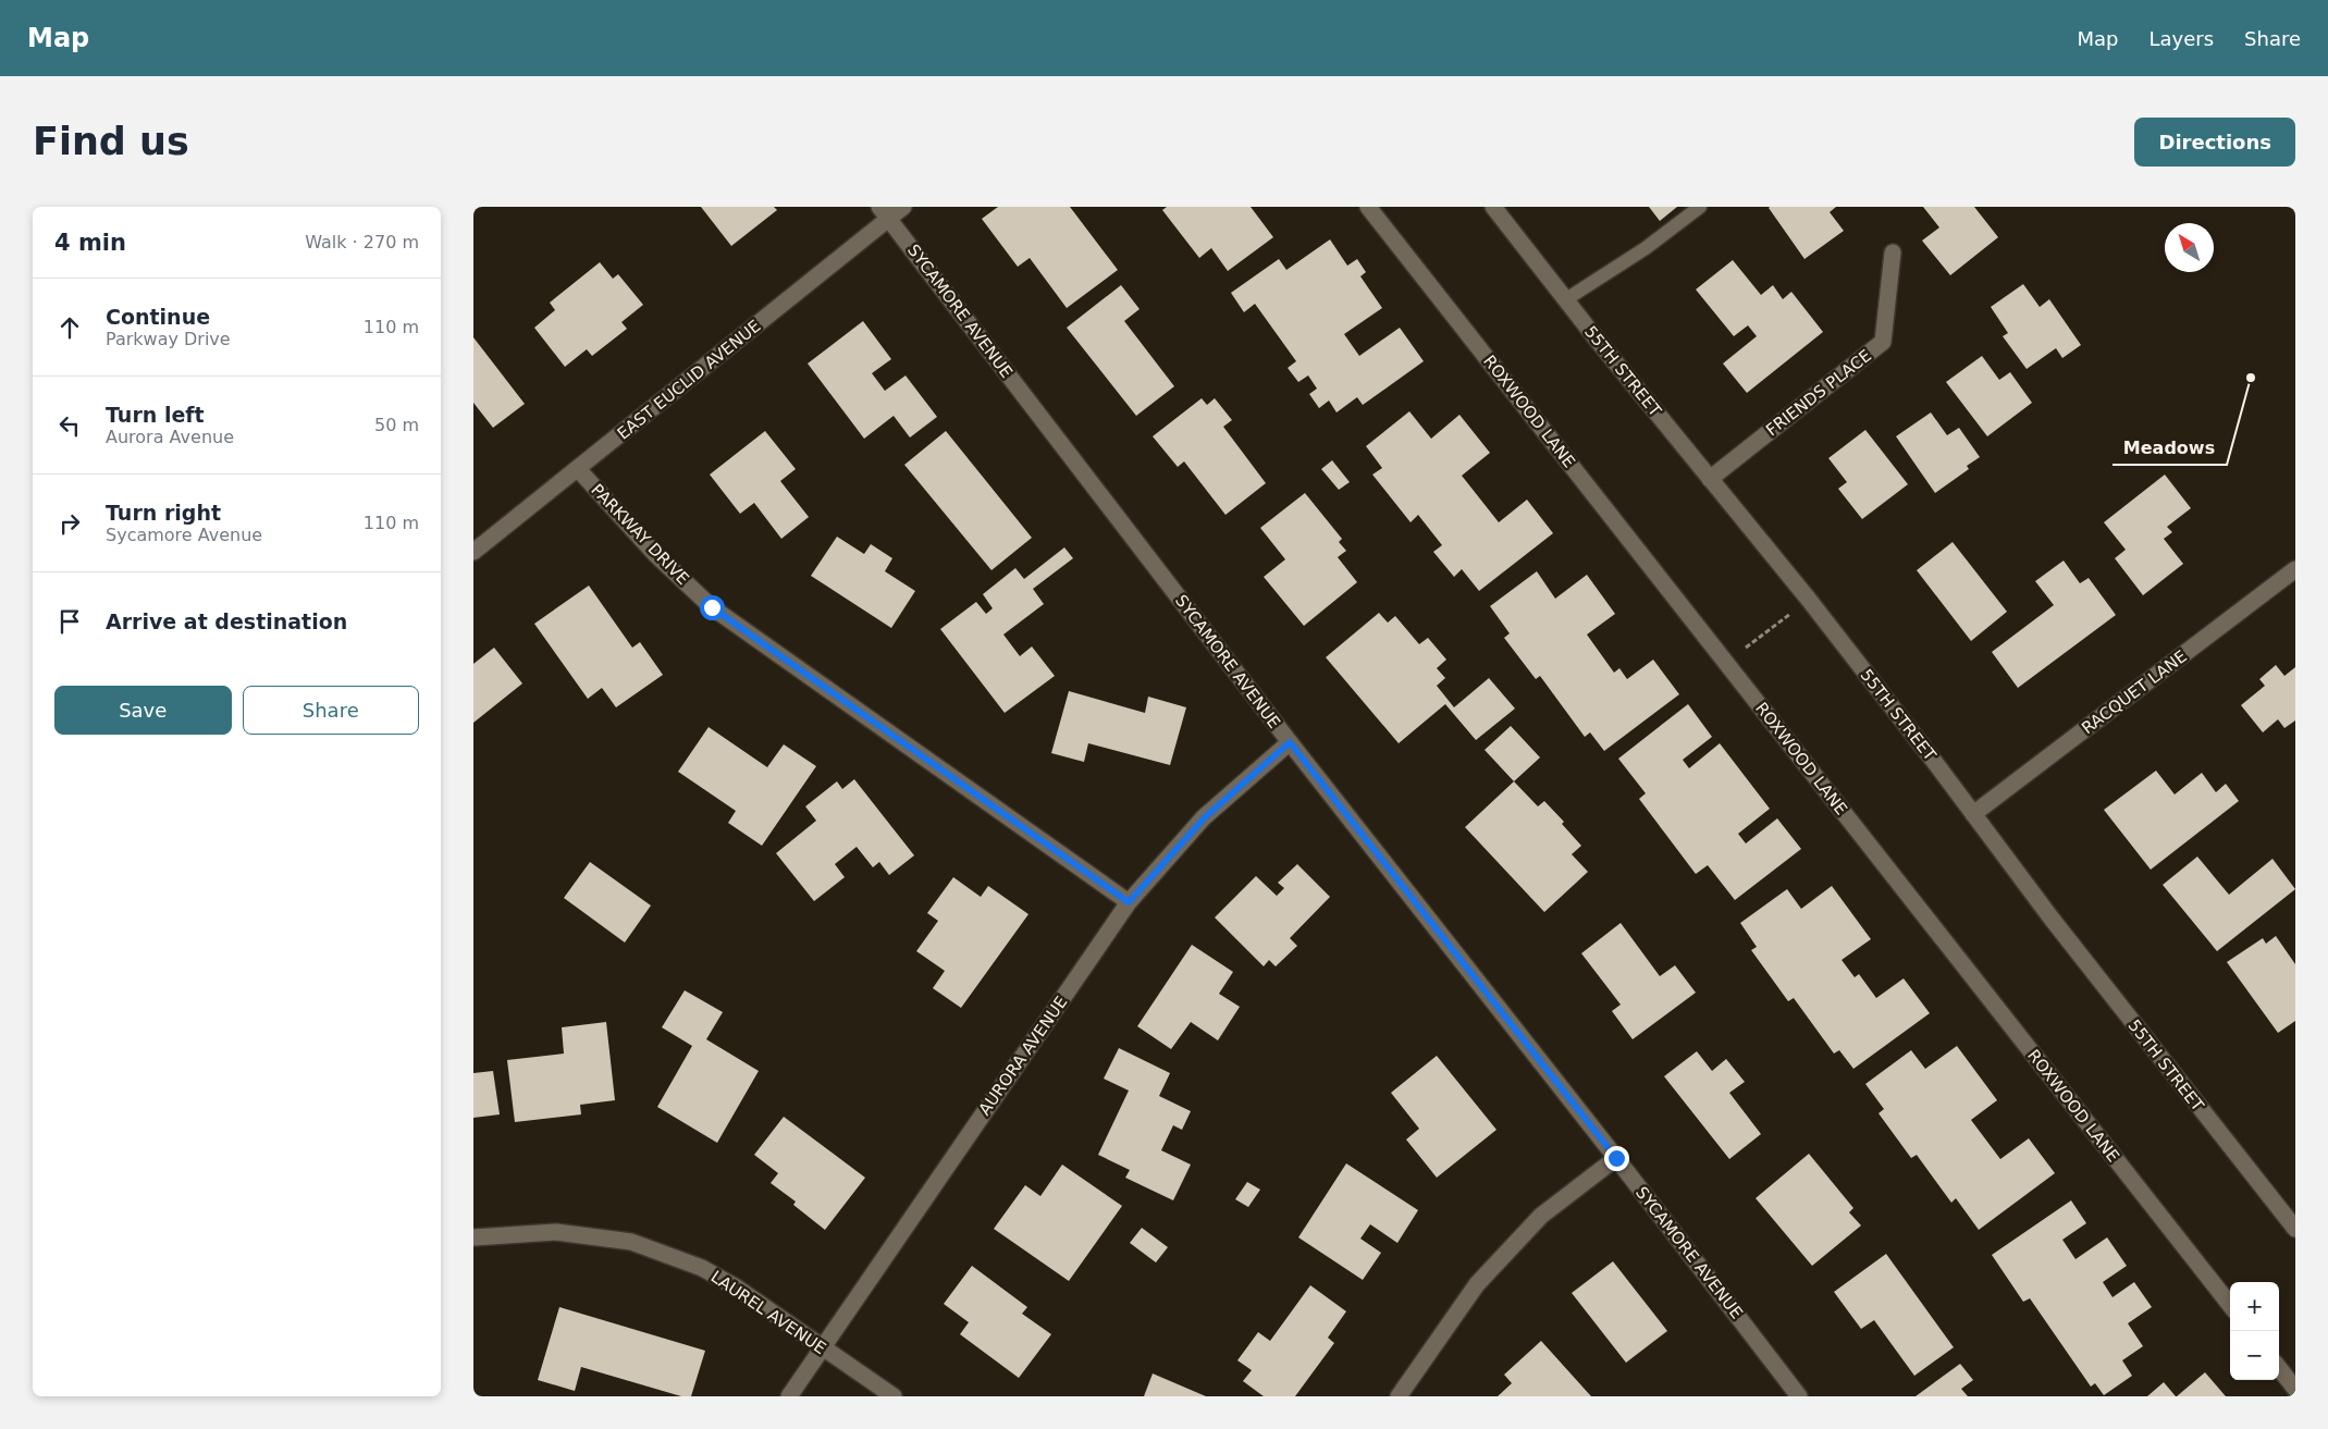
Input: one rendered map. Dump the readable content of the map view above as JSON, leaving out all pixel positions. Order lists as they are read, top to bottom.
{
  "streets": {
    "street": [
      "SYCAMORE AVENUE",
      "55TH STREET",
      "EAST EUCLID AVENUE",
      "FRIENDS PLACE",
      "ROXWOOD LANE",
      "PARKWAY DRIVE",
      "RACQUET LANE",
      "AURORA AVENUE",
      "LAUREL AVENUE"
    ]
  },
  "crossings": [
    ["SYCAMORE AVENUE", "EAST EUCLID AVENUE"],
    ["SYCAMORE AVENUE", "AURORA AVENUE"],
    ["55TH STREET", "FRIENDS PLACE"],
    ["55TH STREET", "RACQUET LANE"],
    ["EAST EUCLID AVENUE", "PARKWAY DRIVE"],
    ["PARKWAY DRIVE", "AURORA AVENUE"],
    ["AURORA AVENUE", "LAUREL AVENUE"]
  ],
  "places": ["Meadows"],
  "north": "top left",
  "page": {
    "header": "Map",
    "nav": ["Map", "Layers", "Share"],
    "buttons": [
      "Directions",
      ["Save", "Share"]
    ],
    "title": "Find us",
    "heading": ["4 min", "Walk · 270 m"],
    "list": [
      ["Continue", "Parkway Drive", "110 m"],
      ["Turn left", "Aurora Avenue", "50 m"],
      ["Turn right", "Sycamore Avenue", "110 m"],
      "Arrive at destination"
    ],
    "map_buttons": ["+", "−"]
  }
}
